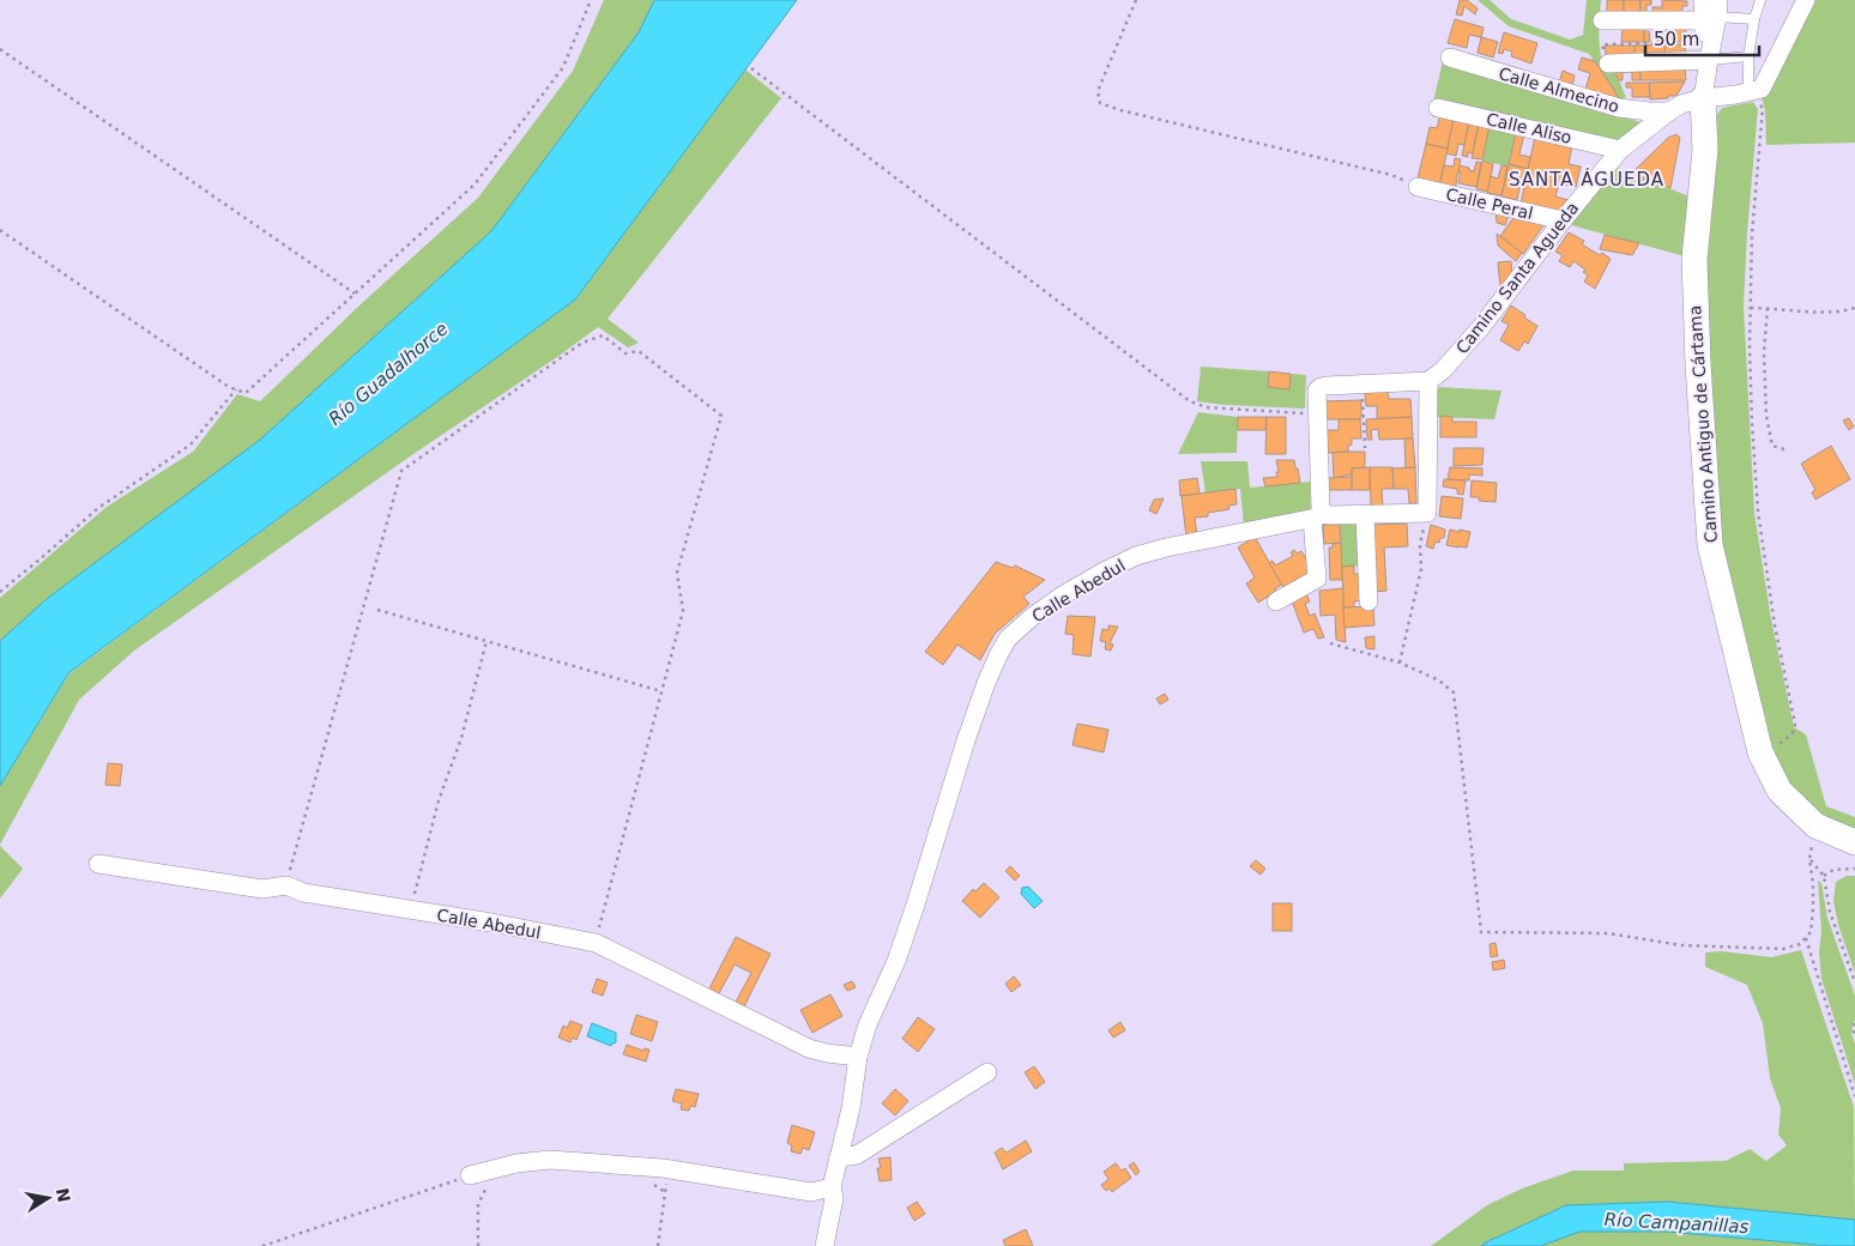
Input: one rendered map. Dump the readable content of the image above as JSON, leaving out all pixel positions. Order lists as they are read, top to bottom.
{
  "streets": {
    "street": [
      "Calle Almecino",
      "Calle Aliso",
      "Calle Peral",
      "Camino Santa Agueda",
      "Camino Antiguo de Cártama",
      "Calle Abedul"
    ]
  },
  "crossings": [
    ["Calle Almecino", "Camino Santa Agueda"],
    ["Calle Aliso", "Camino Santa Agueda"],
    ["Calle Peral", "Camino Santa Agueda"],
    ["Camino Santa Agueda", "Camino Antiguo de Cártama"]
  ],
  "districts": ["SANTA ÁGUEDA"],
  "water": ["Río Guadalhorce", "Río Campanillas"],
  "scale_bar": "50 m",
  "north": "right"
}
